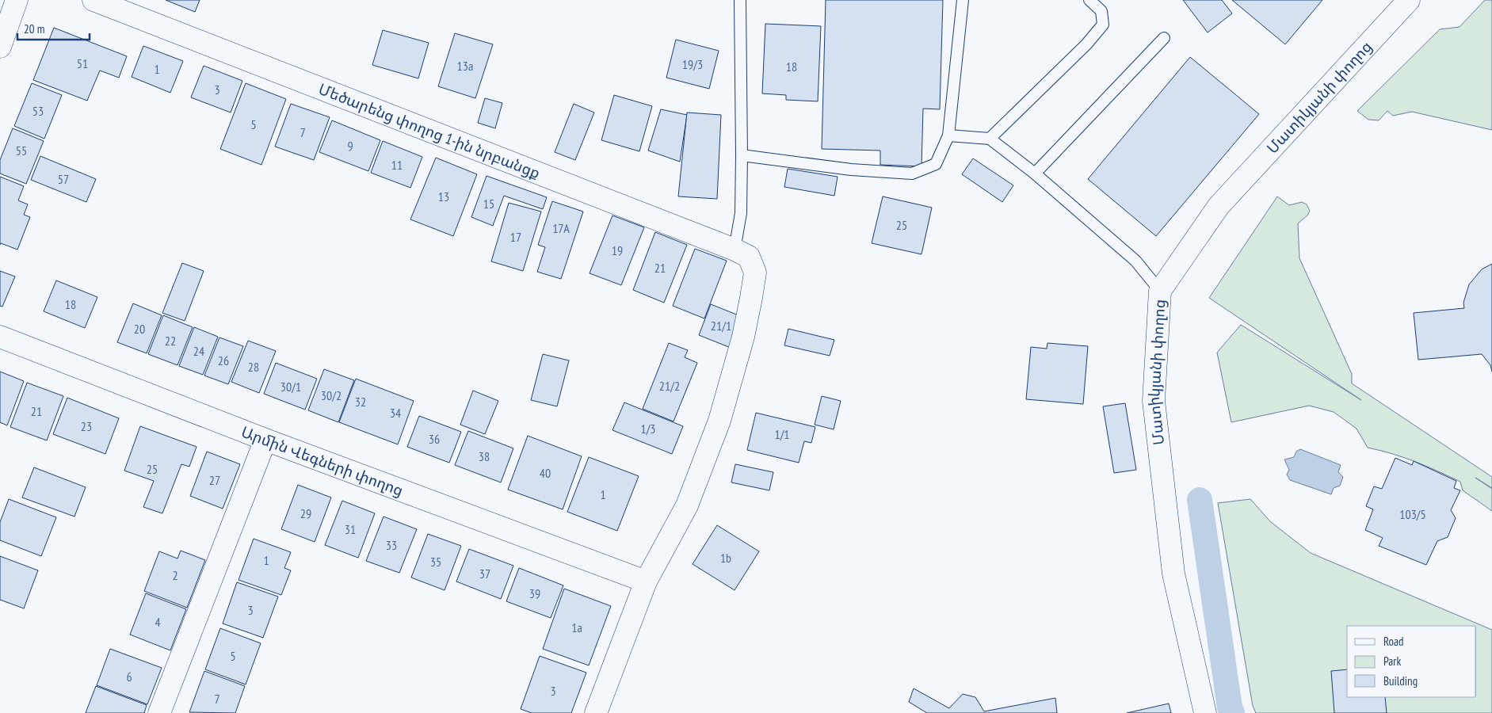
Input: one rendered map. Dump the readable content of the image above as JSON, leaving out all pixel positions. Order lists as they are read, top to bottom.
{
  "streets": {
    "street": ["Մատիկյանի փողոց", "Մեծարենց փողոց 1-ին նրբանցք", "Արմին Վեգների փողոց"]
  },
  "crossings": [
    ["Մեծարենց փողոց 1-ին նրբանցք", "Արմին Վեգների փողոց"]
  ],
  "house_numbers": [
    "51",
    "19/3",
    "13a",
    "18",
    "1",
    "3",
    "53",
    "5",
    "7",
    "9",
    "55",
    "11",
    "57",
    "13",
    "15",
    "25",
    "17A",
    "17",
    "19",
    "21",
    "18",
    "21/1",
    "20",
    "22",
    "24",
    "26",
    "28",
    "21/2",
    "30/1",
    "30/2",
    "32",
    "21",
    "34",
    "23",
    "1/3",
    "1/1",
    "36",
    "38",
    "25",
    "40",
    "27",
    "1",
    "29",
    "103/5",
    "31",
    "33",
    "1b",
    "1",
    "35",
    "37",
    "2",
    "39",
    "3",
    "4",
    "1a",
    "5",
    "6",
    "3",
    "7"
  ],
  "legend": ["Road", "Park", "Building"],
  "scale_bar": "20 m"
}
